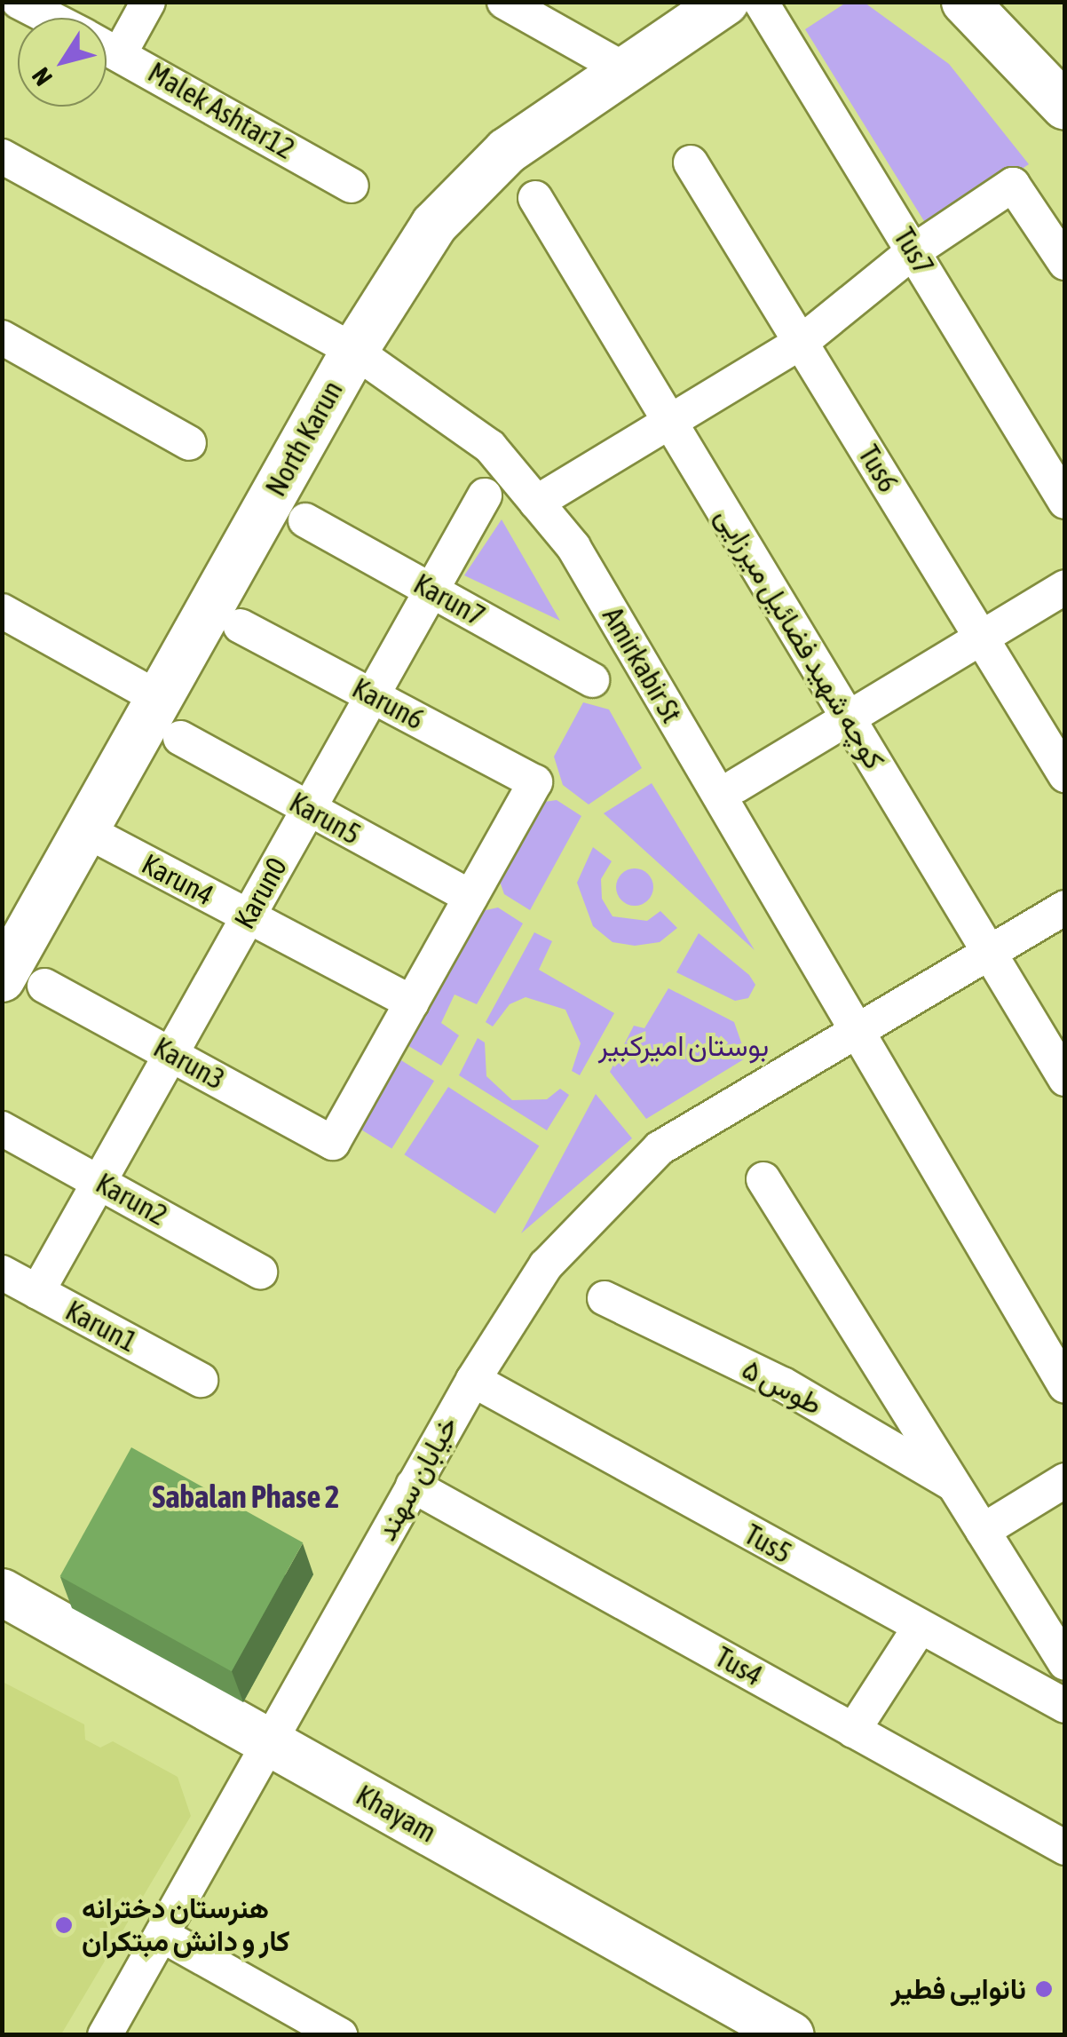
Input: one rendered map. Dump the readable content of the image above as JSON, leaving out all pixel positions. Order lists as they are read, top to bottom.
{
  "streets": {
    "street": [
      "Malek Ashtar12",
      "Tus7",
      "North Karun",
      "Tus6",
      "Karun7",
      "کوچه شهید فضائیل میرزایی",
      "Amirkabir St",
      "Karun6",
      "Karun5",
      "Karun4",
      "Karun0",
      "Karun3",
      "Karun2",
      "Karun1",
      "طوس ۵",
      "خیابان سهند",
      "Tus5",
      "Tus4",
      "Khayam"
    ]
  },
  "crossings": [
    ["North Karun", "Amirkabir St"],
    ["North Karun", "Karun5"],
    ["North Karun", "Karun4"],
    ["North Karun", "Karun3"],
    ["Karun7", "Karun0"],
    ["کوچه شهید فضائیل میرزایی", "خیابان سهند"],
    ["Amirkabir St", "خیابان سهند"],
    ["Karun6", "Karun5"],
    ["Karun6", "Karun0"],
    ["Karun5", "Karun0"],
    ["Karun4", "Karun0"],
    ["Karun4", "Karun3"],
    ["Karun0", "Karun3"],
    ["Karun0", "Karun2"],
    ["Karun0", "Karun1"],
    ["خیابان سهند", "Tus5"],
    ["خیابان سهند", "Tus4"],
    ["خیابان سهند", "Khayam"]
  ],
  "districts": ["Sabalan Phase 2"],
  "parks": ["بوستان امیرکبیر"],
  "places": ["هنرستان دخترانه کار و دانش مبتکران", "نانوایی فطیر"],
  "north": "bottom left"
}
